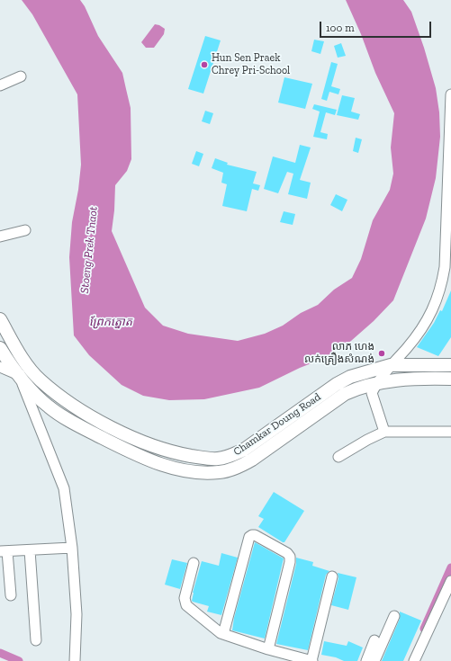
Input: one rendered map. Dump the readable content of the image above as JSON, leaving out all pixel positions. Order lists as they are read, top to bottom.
{
  "streets": {
    "main road": ["Chamkar Doung Road"]
  },
  "water": ["Stoeng Prek Tnaot", "ព្រែកត្នោត"],
  "places": ["Hun Sen Praek Chrey Pri-School", "លាភ ហេង លក់គ្រឿងសំណង់"],
  "scale_bar": "100 m"
}
